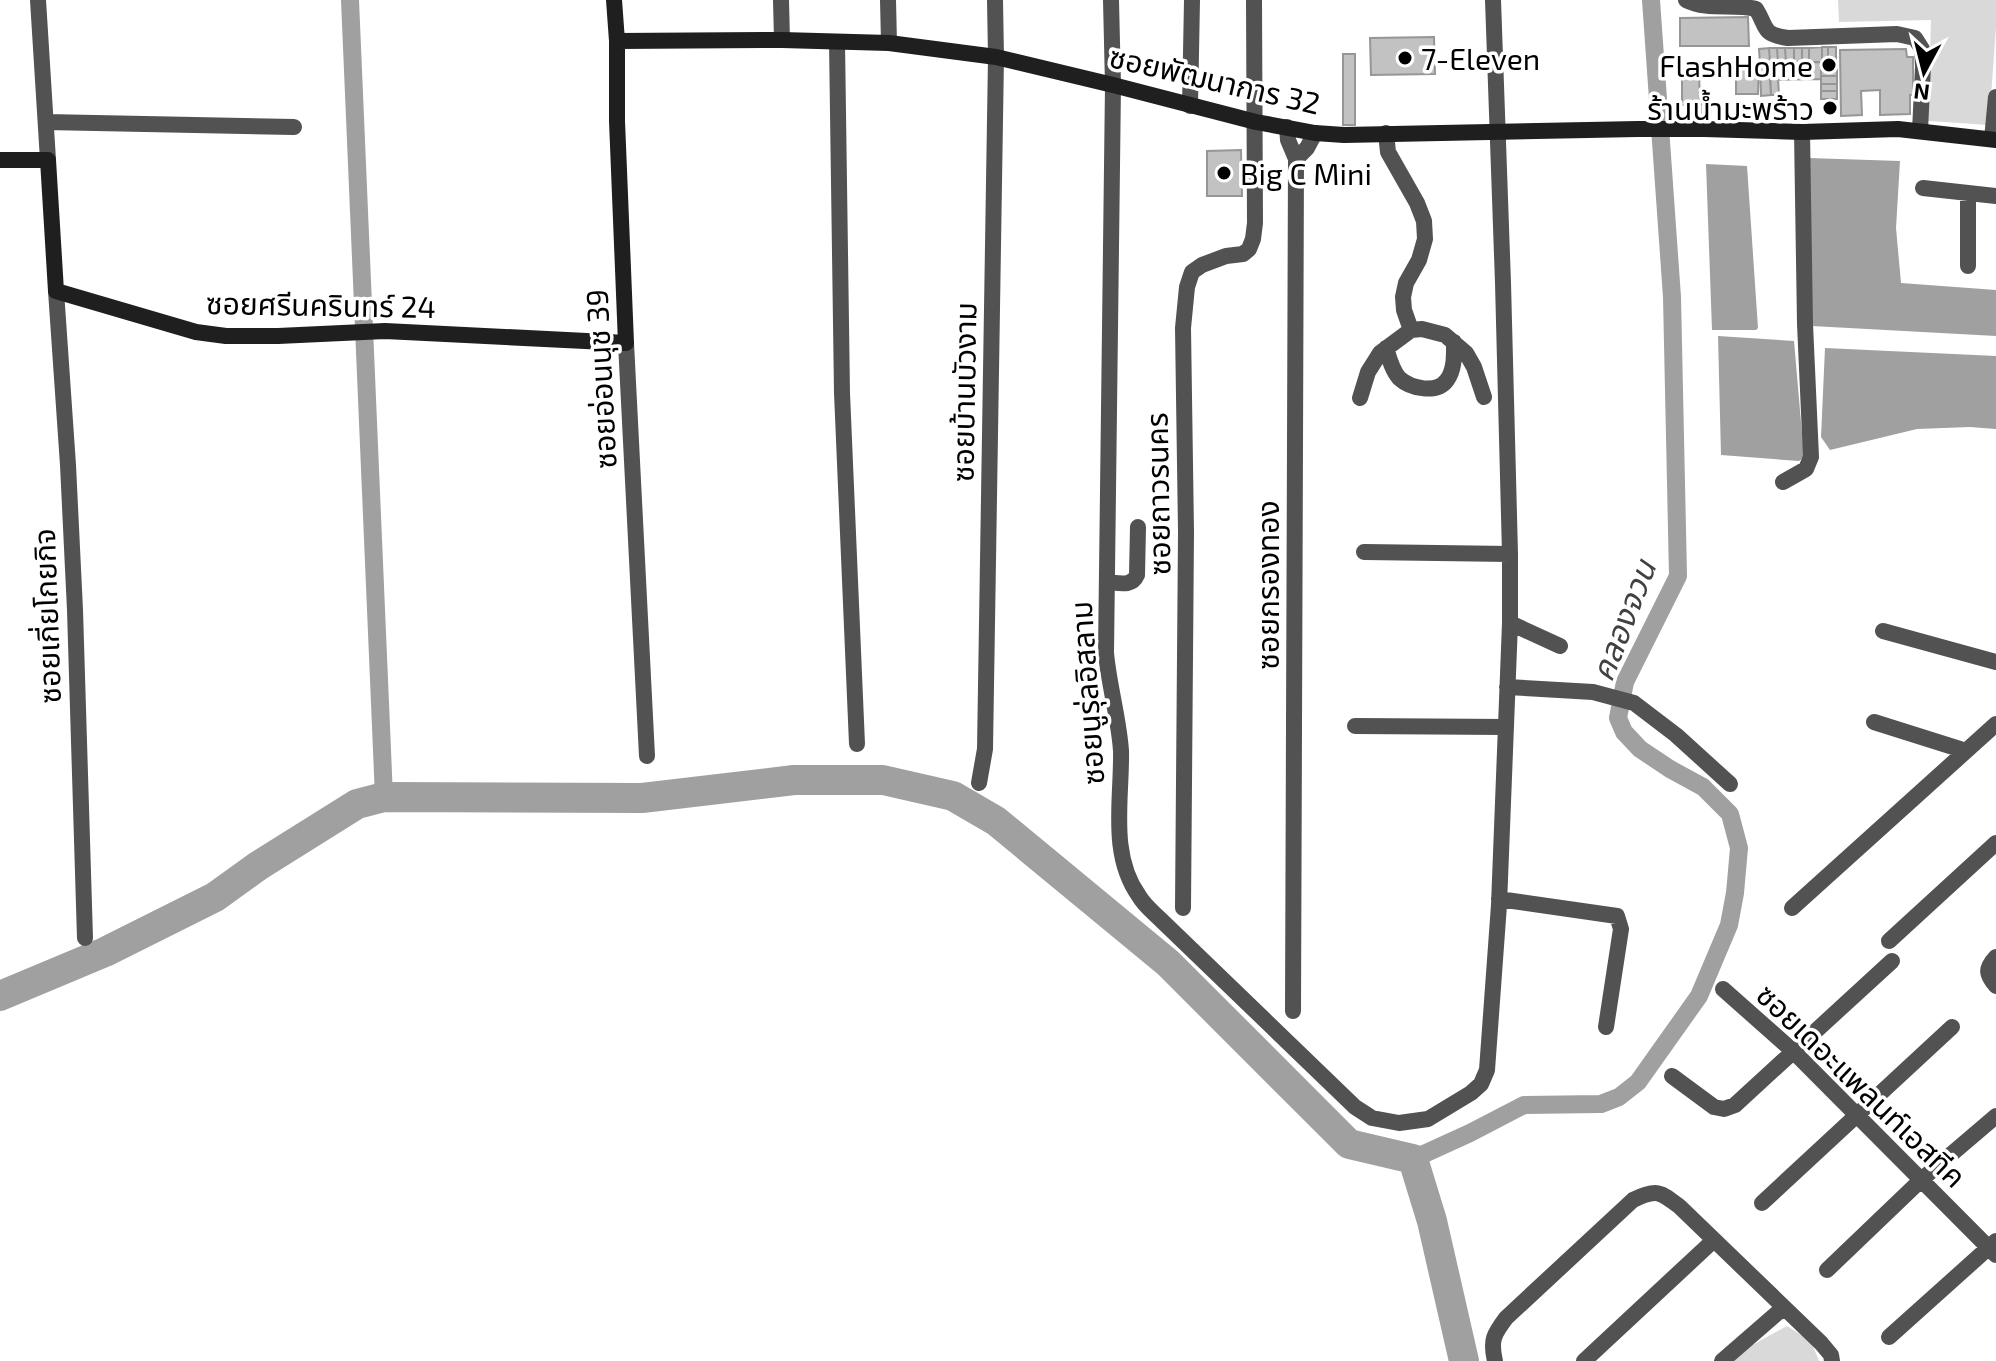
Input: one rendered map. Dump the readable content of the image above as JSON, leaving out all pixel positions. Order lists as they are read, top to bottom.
{
  "streets": {
    "street": [
      "ซอยพัฒนาการ 32",
      "ซอยศรีนครินทร์ 24",
      "ซอยอ่อนนุช 39",
      "ซอยบ้านบัวงาม",
      "ซอยถาวรนคร",
      "ซอยกรองทอง",
      "ซอยเกี่ยโกยกิจ",
      "ซอยนูรุ่ลอิสลาม",
      "ซอยเดอะแพลนท์เอสทีค"
    ]
  },
  "crossings": [
    ["ซอยพัฒนาการ 32", "ซอยอ่อนนุช 39"],
    ["ซอยพัฒนาการ 32", "ซอยบ้านบัวงาม"],
    ["ซอยพัฒนาการ 32", "ซอยถาวรนคร"],
    ["ซอยพัฒนาการ 32", "ซอยกรองทอง"],
    ["ซอยพัฒนาการ 32", "ซอยนูรุ่ลอิสลาม"],
    ["ซอยศรีนครินทร์ 24", "ซอยอ่อนนุช 39"],
    ["ซอยศรีนครินทร์ 24", "ซอยเกี่ยโกยกิจ"]
  ],
  "water": ["คลองจวน"],
  "places": [
    "7-Eleven",
    "FlashHome",
    "ร้านน้ำมะพร้าว",
    "Big C Mini"
  ],
  "north": "bottom"
}
